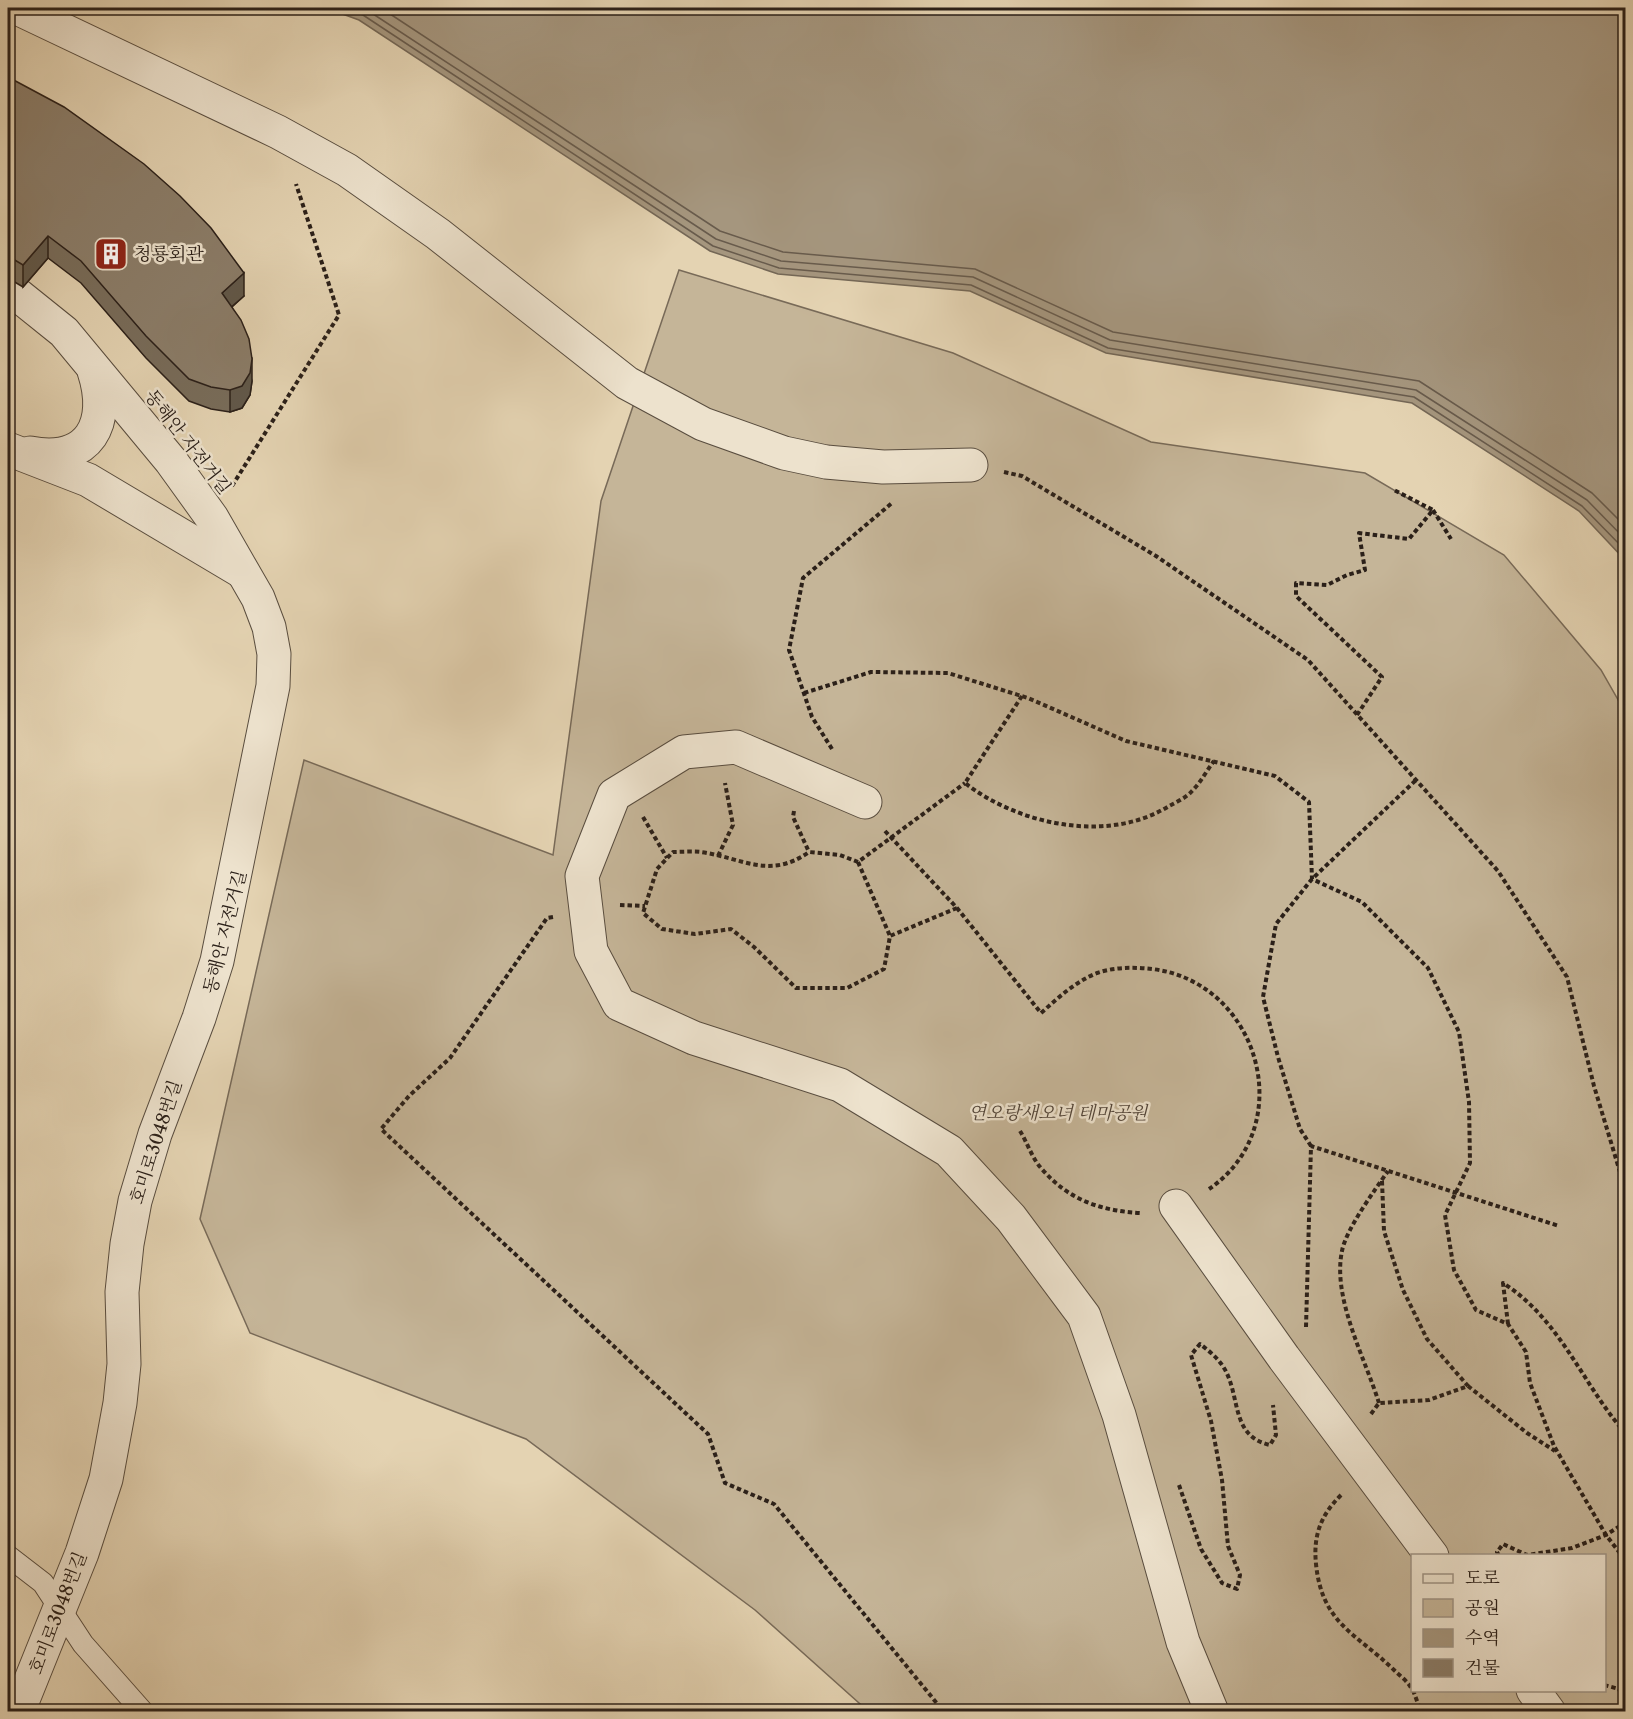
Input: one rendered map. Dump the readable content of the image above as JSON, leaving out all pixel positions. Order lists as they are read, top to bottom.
{
  "streets": {
    "street": ["호미로3048번길"]
  },
  "parks": ["연오랑새오녀 테마공원"],
  "places": {
    "building": ["청룡회관"]
  },
  "legend": [
    "도로",
    "공원",
    "수역",
    "건물"
  ]
}
